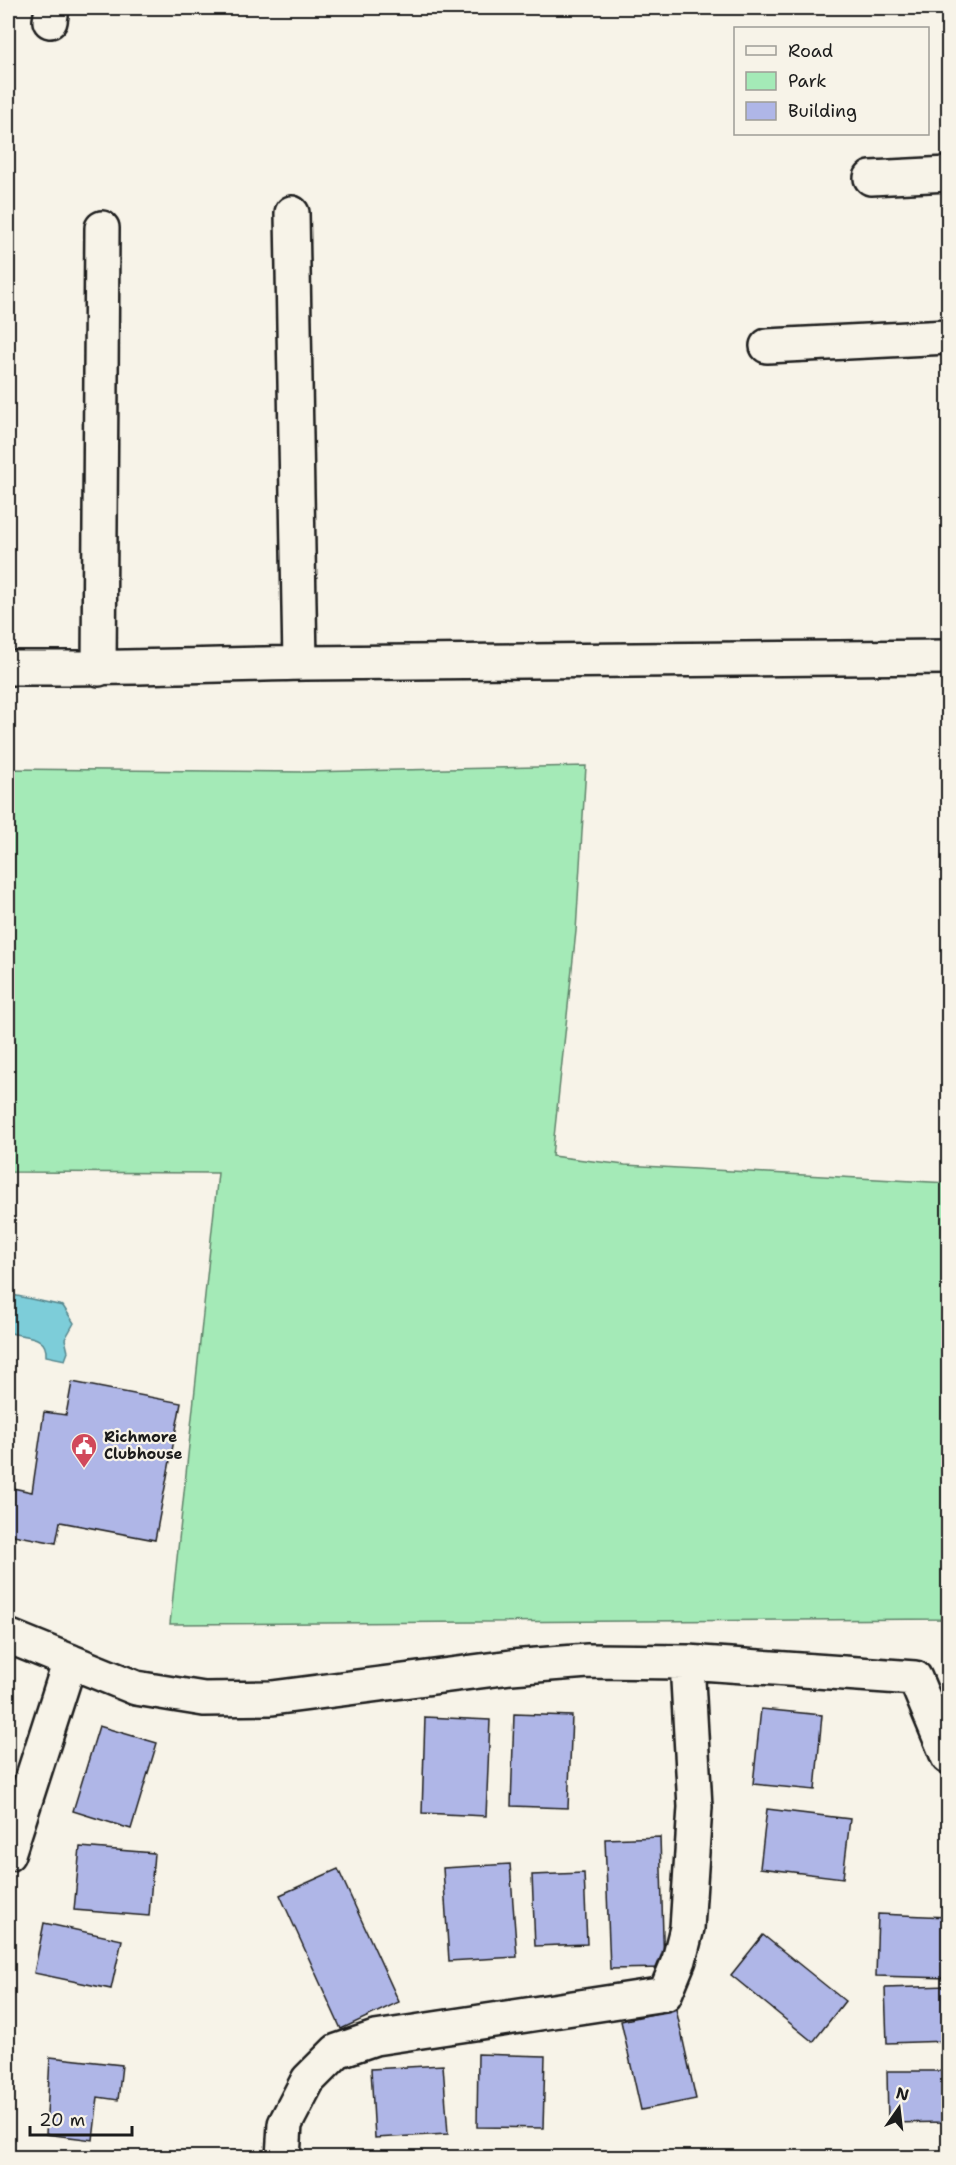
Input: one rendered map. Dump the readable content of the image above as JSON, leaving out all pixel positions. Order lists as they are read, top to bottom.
{
  "places": {
    "public building": ["Richmore Clubhouse"]
  },
  "legend": ["Road", "Park", "Building"],
  "scale_bar": "20 m",
  "north": "top"
}
